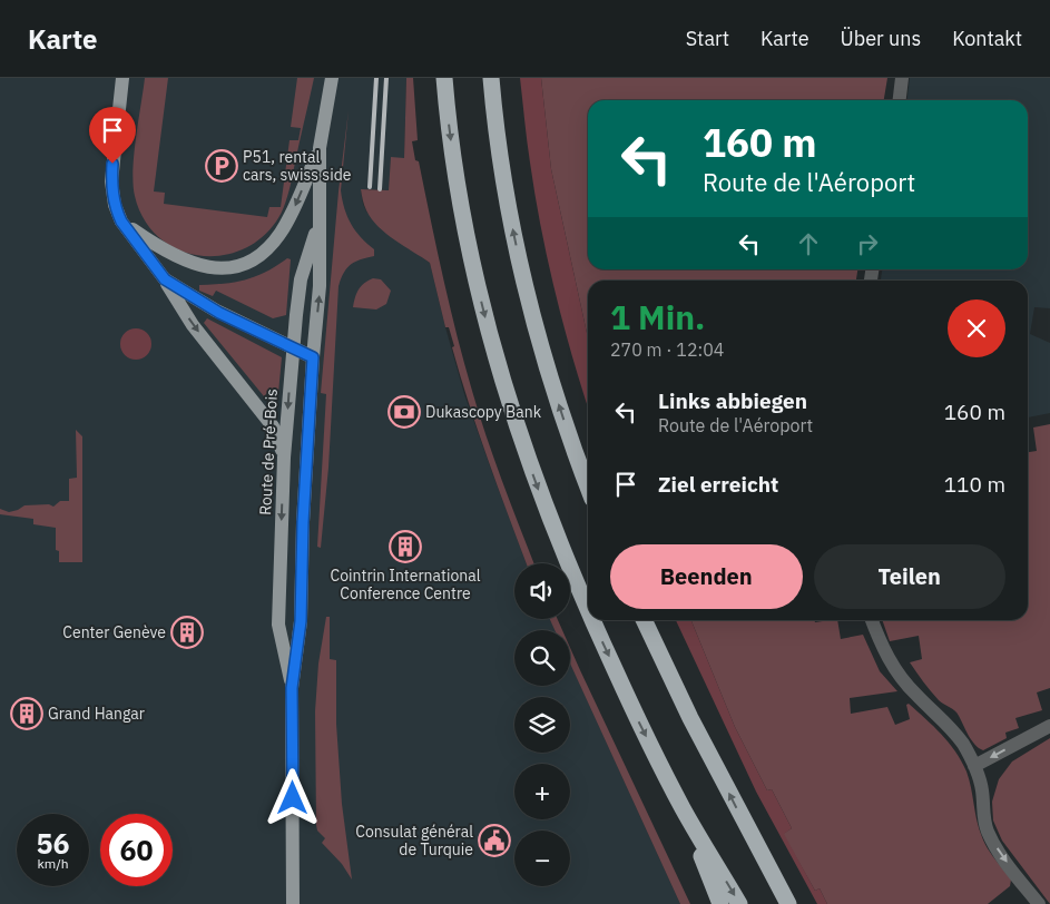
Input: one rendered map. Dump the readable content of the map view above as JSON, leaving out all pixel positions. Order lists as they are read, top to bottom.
{
  "streets": {
    "main road": ["Route de Pré-Bois"]
  },
  "places": {
    "parking": ["P51, rental cars, swiss side"],
    "bank": ["Dukascopy Bank"],
    "building": ["Cointrin International Conference Centre", "Center Genève", "Grand Hangar"],
    "public building": ["Consulat général de Turquie"]
  },
  "page": {
    "header": "Karte",
    "nav": [
      "Start",
      "Karte",
      "Über uns",
      "Kontakt"
    ],
    "turn": ["160 m", "Route de l'Aéroport"],
    "heading": ["1 Min.", "270 m · 12:04"],
    "list": [
      {
        "name": "Links abbiegen",
        "note": "Route de l'Aéroport",
        "value": "160 m"
      },
      {
        "name": "Ziel erreicht",
        "value": "110 m"
      }
    ],
    "buttons": ["Beenden", "Teilen"],
    "map_buttons": ["+", "−"],
    "speed": "56 km/h",
    "limit": "60"
  }
}
